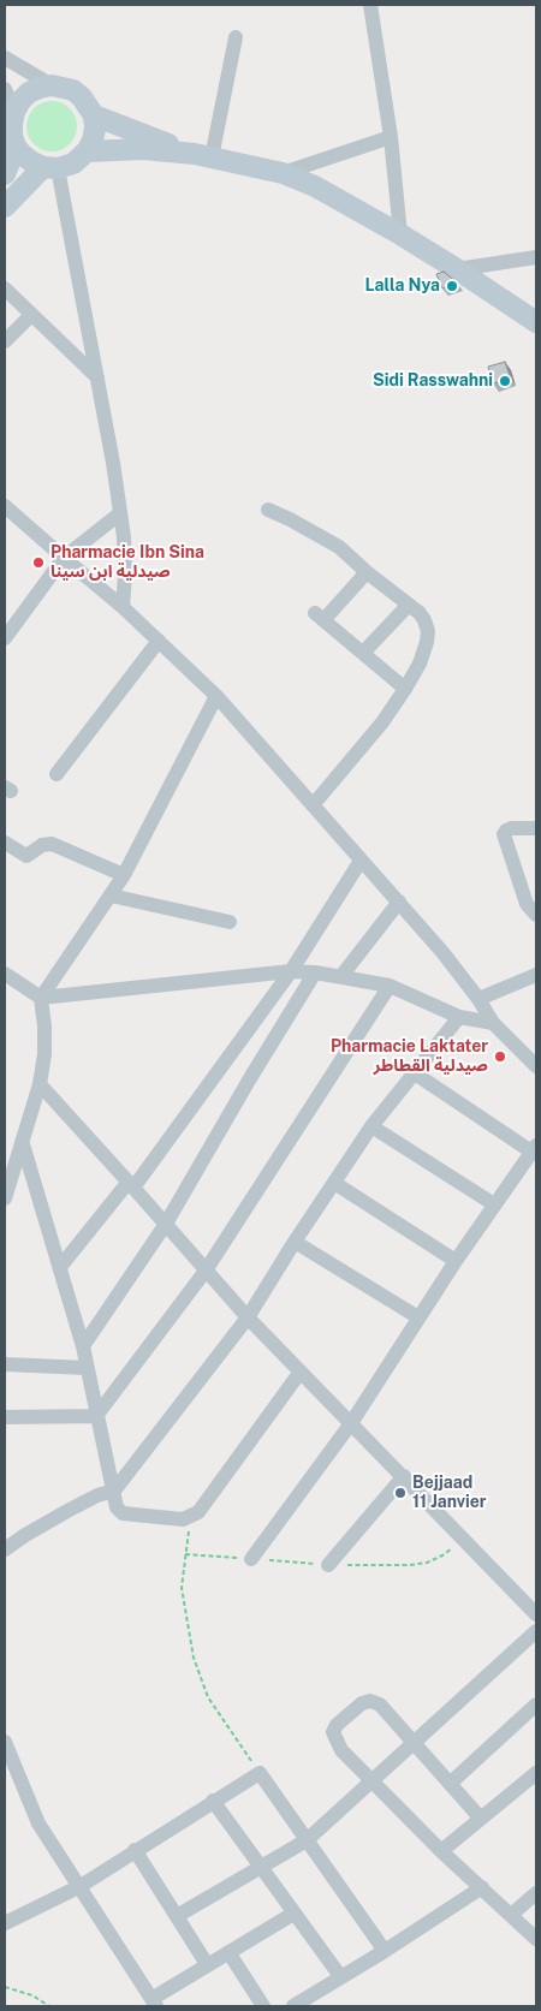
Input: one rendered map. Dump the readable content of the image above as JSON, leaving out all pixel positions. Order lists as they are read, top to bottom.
{
  "places": [
    "Lalla Nya",
    "Sidi Rasswahni",
    "Pharmacie Ibn Sina صيدلية ابن سينا",
    "Pharmacie Laktater صيدلية القطاطر",
    "Bejjaad 11 Janvier"
  ]
}
